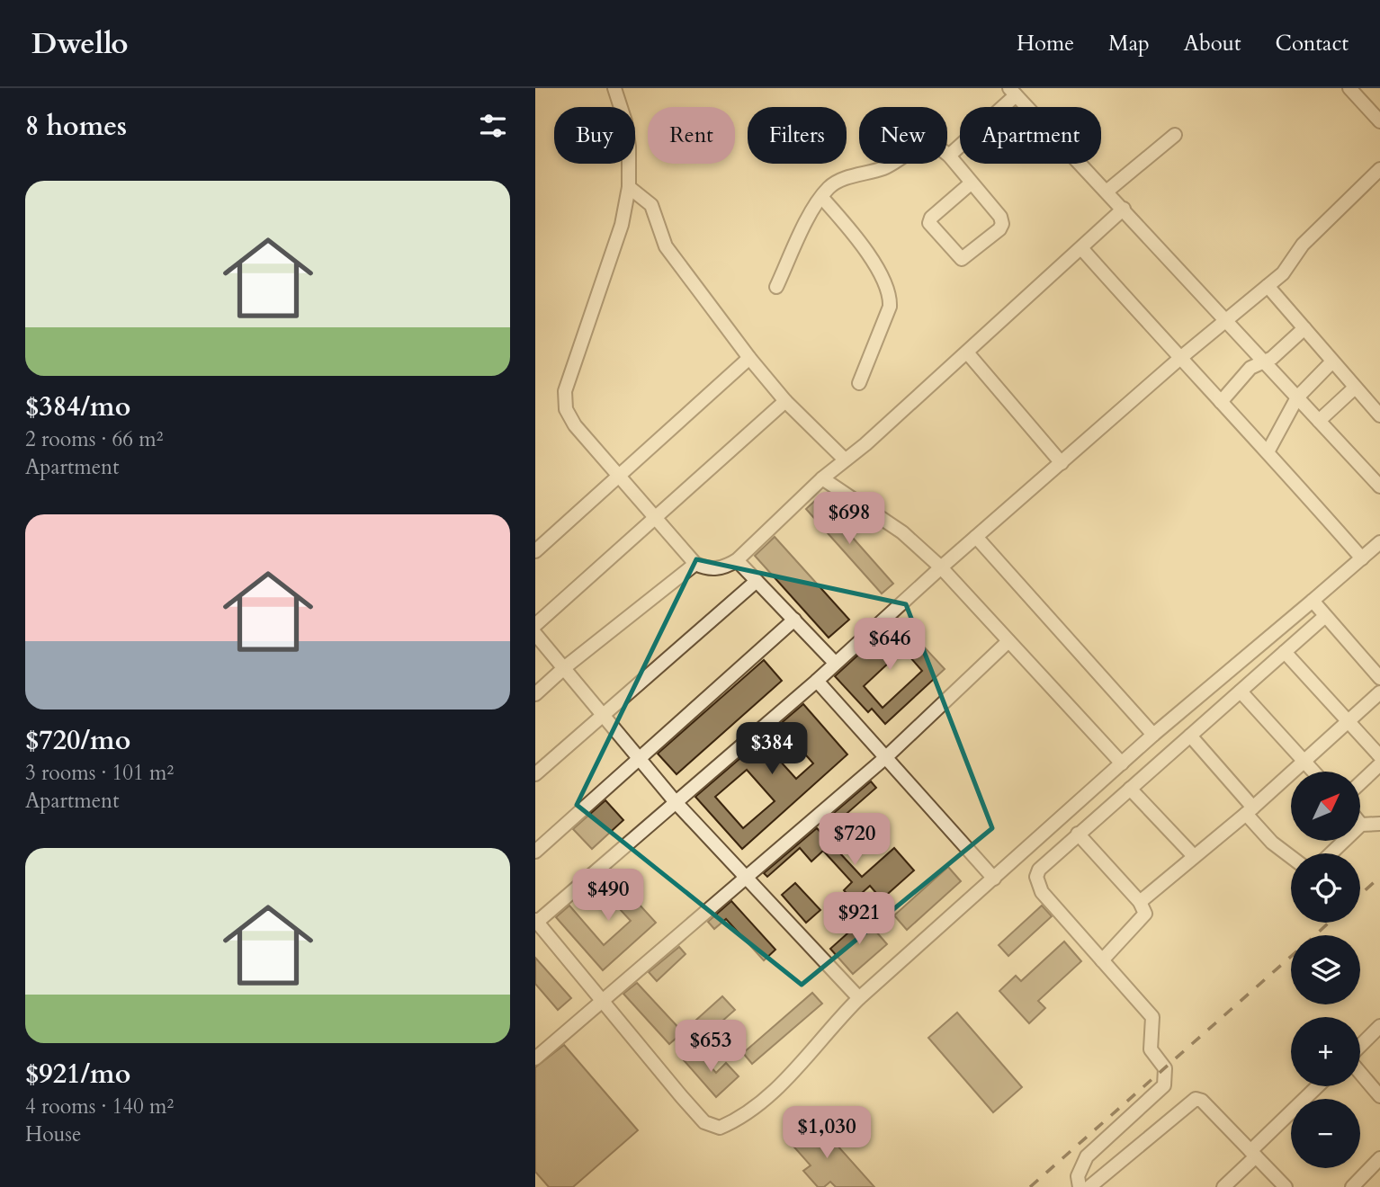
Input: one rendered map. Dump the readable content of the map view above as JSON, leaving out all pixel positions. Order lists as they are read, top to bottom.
{
  "north": "top right",
  "page": {
    "header": "Dwello",
    "nav": [
      "Home",
      "Map",
      "About",
      "Contact"
    ],
    "heading": "8 homes",
    "chip": [
      "Buy",
      "Rent",
      "Filters",
      "New",
      "Apartment"
    ],
    "list": [
      {
        "name": "$384/mo",
        "note": "2 rooms · 66 m² · Apartment"
      },
      {
        "name": "$720/mo",
        "note": "3 rooms · 101 m² · Apartment"
      },
      {
        "name": "$921/mo",
        "note": "4 rooms · 140 m² · House"
      }
    ],
    "price": [
      "$698",
      "$646",
      "$384",
      "$720",
      "$490",
      "$921",
      "$653",
      "$1,030"
    ],
    "map_buttons": ["+", "−"]
  }
}
